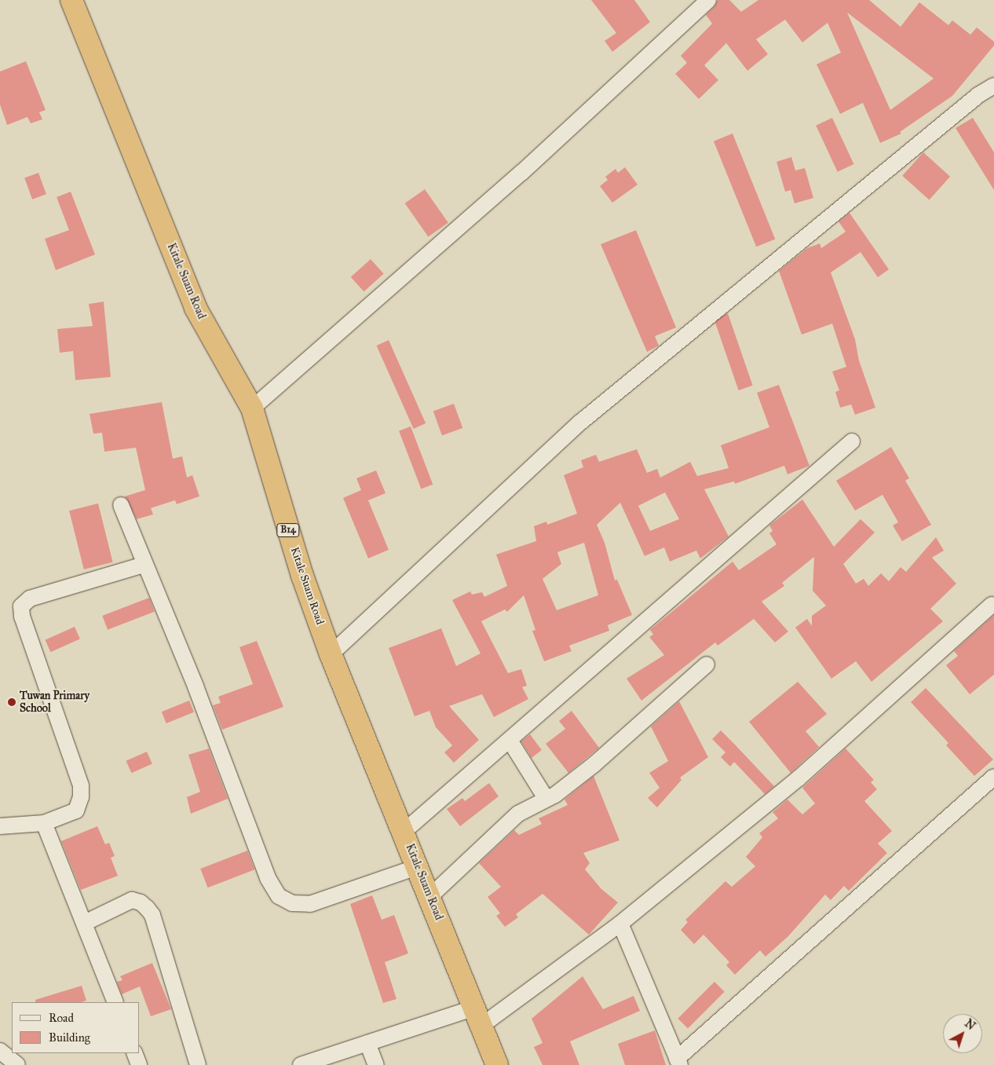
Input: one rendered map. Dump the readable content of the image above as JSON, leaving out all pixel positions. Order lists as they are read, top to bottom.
{
  "streets": {
    "highway": ["Kitale Suam Road", "B14"]
  },
  "places": ["Tuwan Primary School"],
  "legend": ["Road", "Building"],
  "north": "top right"
}
